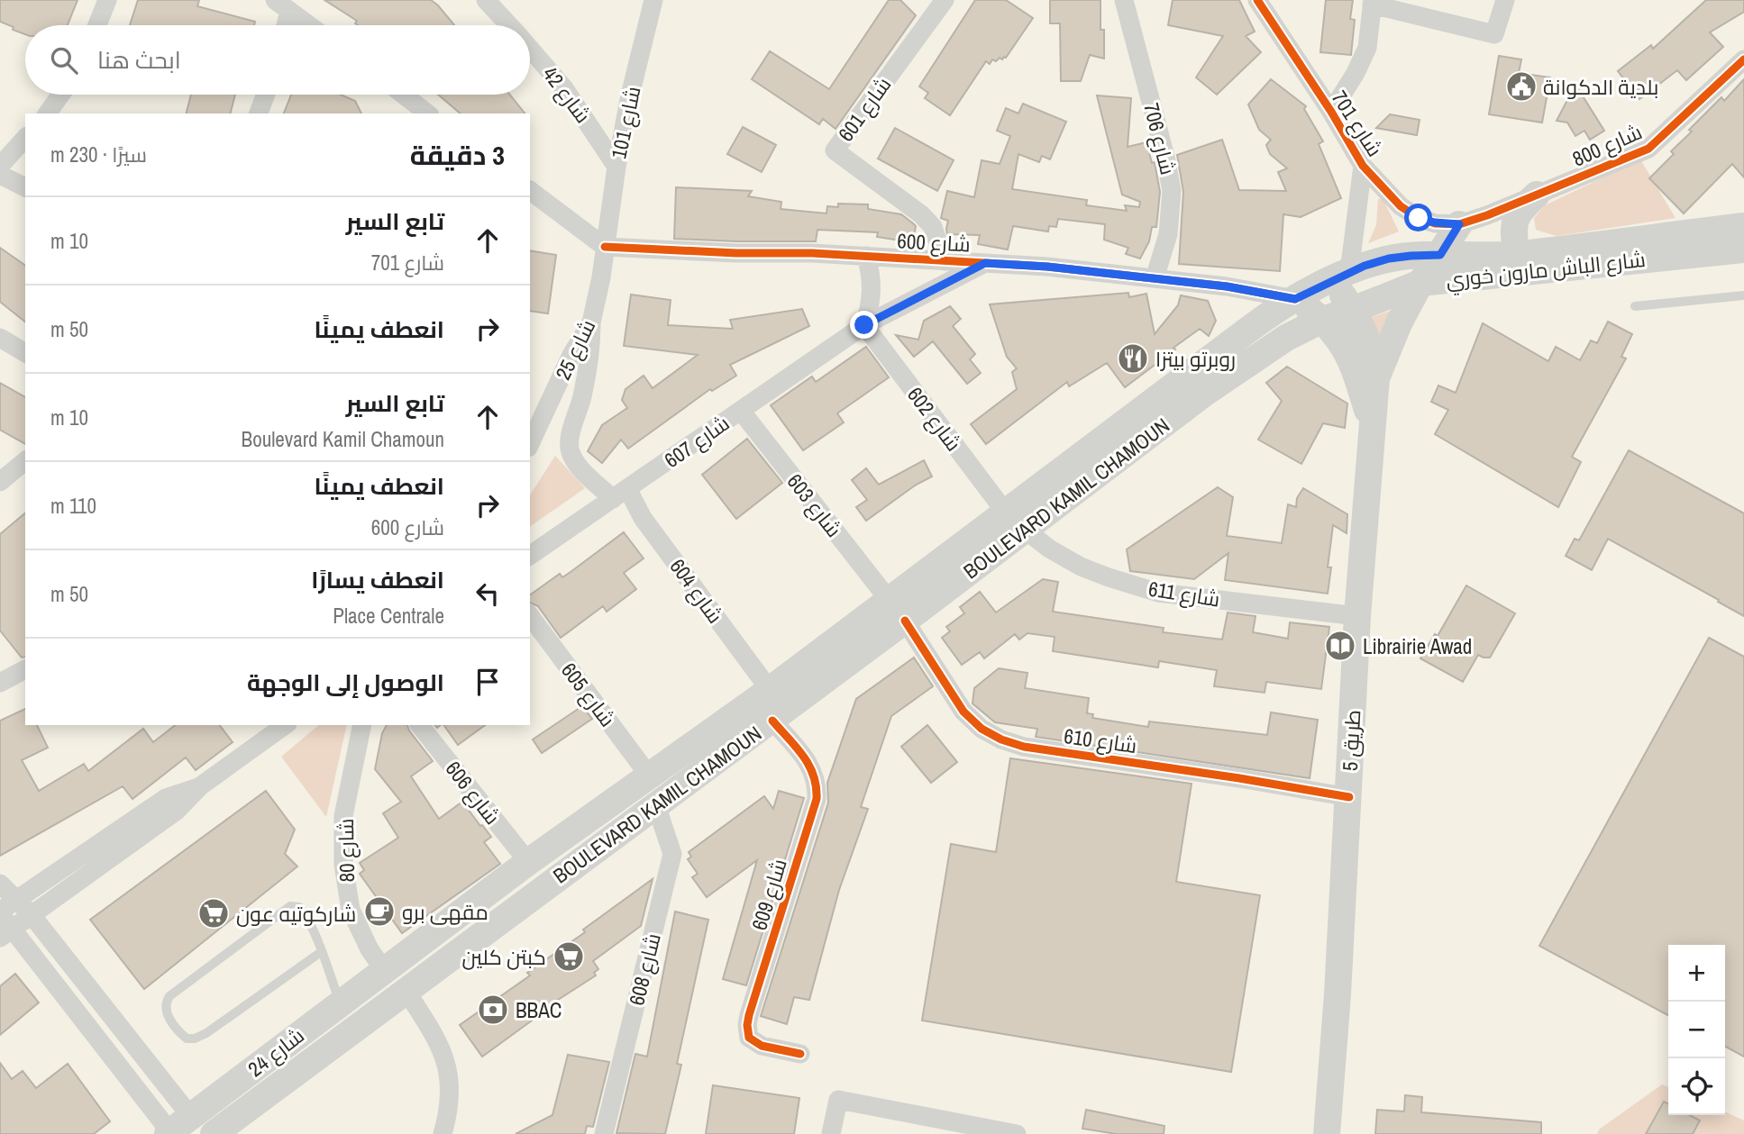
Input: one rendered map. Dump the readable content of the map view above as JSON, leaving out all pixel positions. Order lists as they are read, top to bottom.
{
  "streets": {
    "main road": [
      "شارع الباش مارون خوري",
      "BOULEVARD KAMIL CHAMOUN",
      "طريق 5",
      "شارع 24"
    ],
    "street": [
      "شارع 42",
      "شارع 601",
      "شارع 101",
      "شارع 701",
      "شارع 706",
      "800 شارع",
      "شارع 600",
      "شارع 25",
      "شارع 602",
      "شارع 607",
      "شارع 603",
      "شارع 604",
      "شارع 611",
      "شارع 605",
      "شارع 610",
      "شارع 606",
      "شارع 80",
      "شارع 609",
      "شارع 608"
    ]
  },
  "crossings": [
    ["شارع 42", "شارع 101"],
    ["شارع 601", "شارع 600"],
    ["شارع 101", "شارع 600"],
    ["شارع 101", "شارع 25"],
    ["شارع 701", "800 شارع"],
    ["شارع 701", "BOULEVARD KAMIL CHAMOUN"],
    ["شارع 706", "شارع 600"],
    ["شارع 600", "شارع 25"],
    ["شارع 600", "شارع 607"],
    ["شارع 600", "BOULEVARD KAMIL CHAMOUN"],
    ["شارع الباش مارون خوري", "BOULEVARD KAMIL CHAMOUN"],
    ["شارع 25", "شارع 604"],
    ["شارع 602", "شارع 607"],
    ["شارع 602", "BOULEVARD KAMIL CHAMOUN"],
    ["شارع 602", "شارع 611"],
    ["شارع 607", "شارع 603"],
    ["شارع 607", "شارع 604"],
    ["BOULEVARD KAMIL CHAMOUN", "شارع 603"],
    ["BOULEVARD KAMIL CHAMOUN", "شارع 604"],
    ["BOULEVARD KAMIL CHAMOUN", "شارع 611"],
    ["BOULEVARD KAMIL CHAMOUN", "شارع 605"],
    ["BOULEVARD KAMIL CHAMOUN", "شارع 610"],
    ["BOULEVARD KAMIL CHAMOUN", "شارع 606"],
    ["BOULEVARD KAMIL CHAMOUN", "شارع 80"],
    ["BOULEVARD KAMIL CHAMOUN", "شارع 609"],
    ["BOULEVARD KAMIL CHAMOUN", "شارع 608"],
    ["BOULEVARD KAMIL CHAMOUN", "شارع 24"],
    ["شارع 603", "شارع 610"],
    ["شارع 611", "طريق 5"],
    ["شارع 610", "طريق 5"],
    ["شارع 80", "شارع 24"]
  ],
  "places": {
    "public building": ["بلدية الدكوانة"],
    "restaurant": ["روبرتو بيتزا"],
    "library": ["Librairie Awad"],
    "cafe": ["مقهى برو"],
    "supermarket": ["شاركوتيه عون", "كبتن كلين"],
    "bank": ["BBAC"]
  },
  "page": {
    "search": "ابحث هنا",
    "heading": ["3 دقيقة", "سيرًا · 230 m"],
    "list": [
      ["تابع السير", "شارع 701", "10 m"],
      ["انعطف يمينًا", "50 m"],
      ["تابع السير", "Boulevard Kamil Chamoun", "10 m"],
      ["انعطف يمينًا", "شارع 600", "110 m"],
      ["انعطف يسارًا", "Place Centrale", "50 m"],
      "الوصول إلى الوجهة"
    ],
    "map_buttons": ["+", "−"]
  }
}
